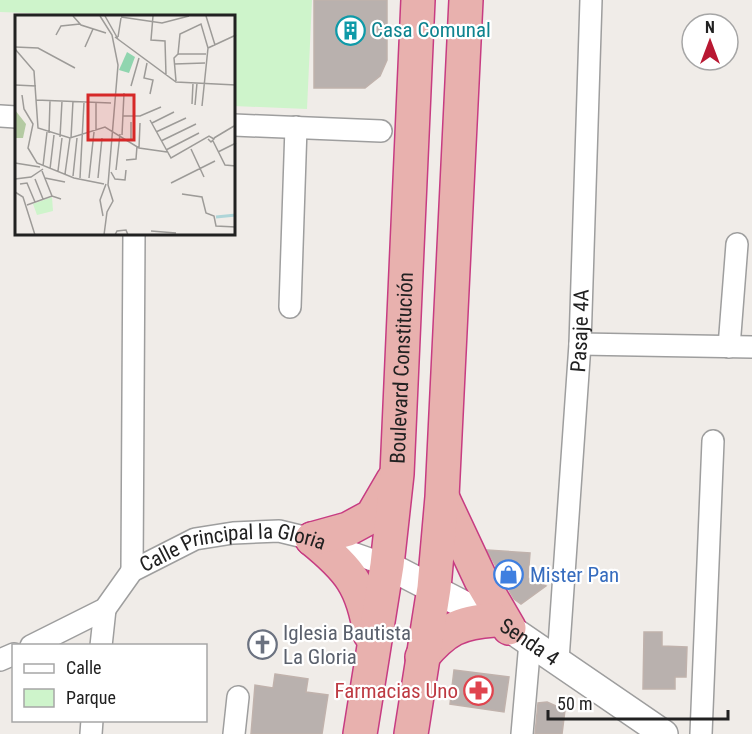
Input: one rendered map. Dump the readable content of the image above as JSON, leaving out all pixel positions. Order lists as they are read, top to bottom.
{
  "streets": {
    "highway": ["Boulevard Constitución"],
    "street": ["Pasaje 4A", "Calle Principal la Gloria", "Senda 4"]
  },
  "crossings": [
    ["Pasaje 4A", "Senda 4"],
    ["Boulevard Constitución", "Calle Principal la Gloria"],
    ["Boulevard Constitución", "Senda 4"],
    ["Calle Principal la Gloria", "Senda 4"]
  ],
  "places": {
    "building": ["Casa Comunal"],
    "shop": ["Mister Pan"],
    "church": ["Iglesia Bautista La Gloria"],
    "pharmacy": ["Farmacias Uno"]
  },
  "legend": ["Calle", "Parque"],
  "scale_bar": "50 m",
  "north": "top"
}
